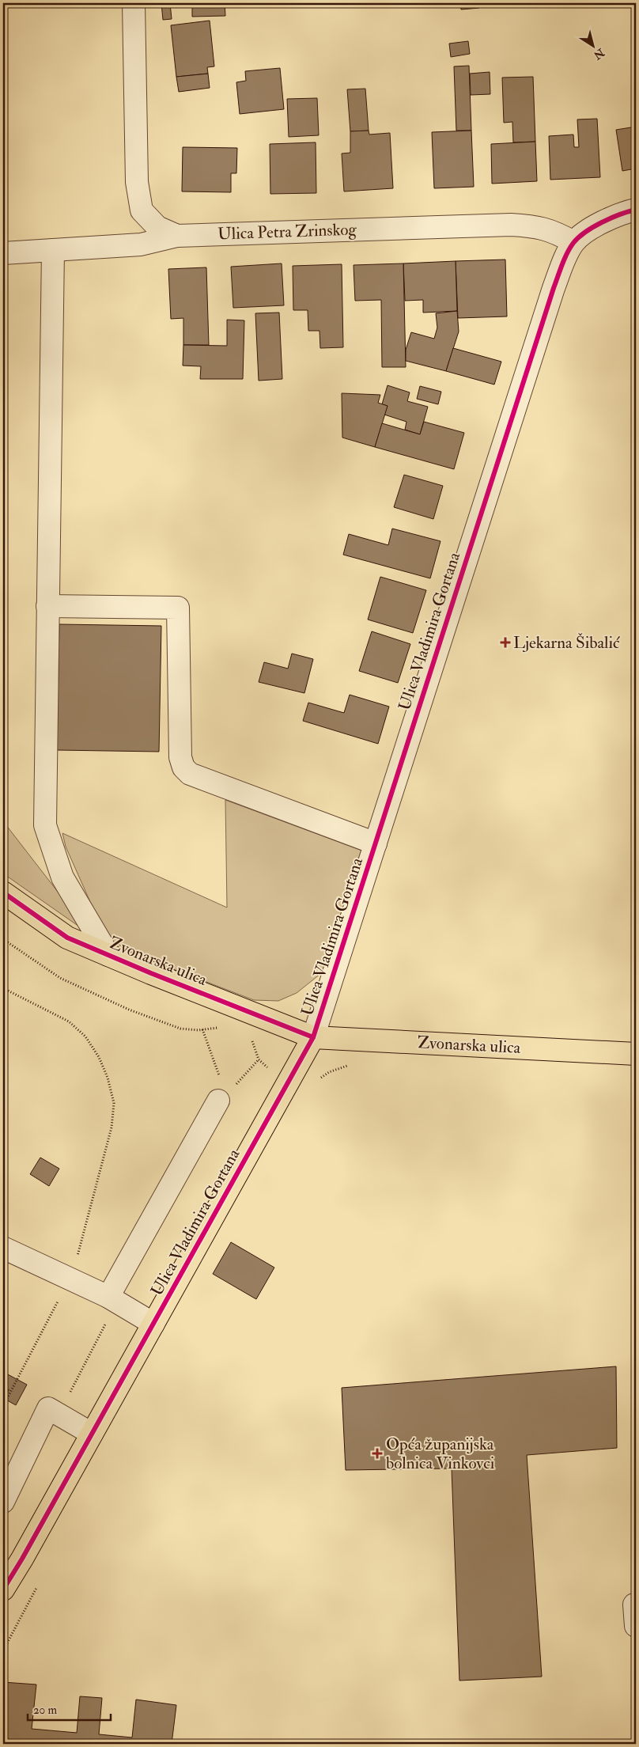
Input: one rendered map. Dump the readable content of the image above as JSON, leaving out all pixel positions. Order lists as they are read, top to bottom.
{
  "streets": {
    "main road": ["Ulica Vladimira Gortana", "Zvonarska ulica"],
    "street": ["Ulica Petra Zrinskog"]
  },
  "crossings": [
    ["Ulica Petra Zrinskog", "Ulica Vladimira Gortana"],
    ["Ulica Vladimira Gortana", "Zvonarska ulica"]
  ],
  "places": {
    "health": ["Ljekarna Šibalić", "Opća županijska bolnica Vinkovci"]
  },
  "scale_bar": "20 m",
  "north": "bottom right"
}
